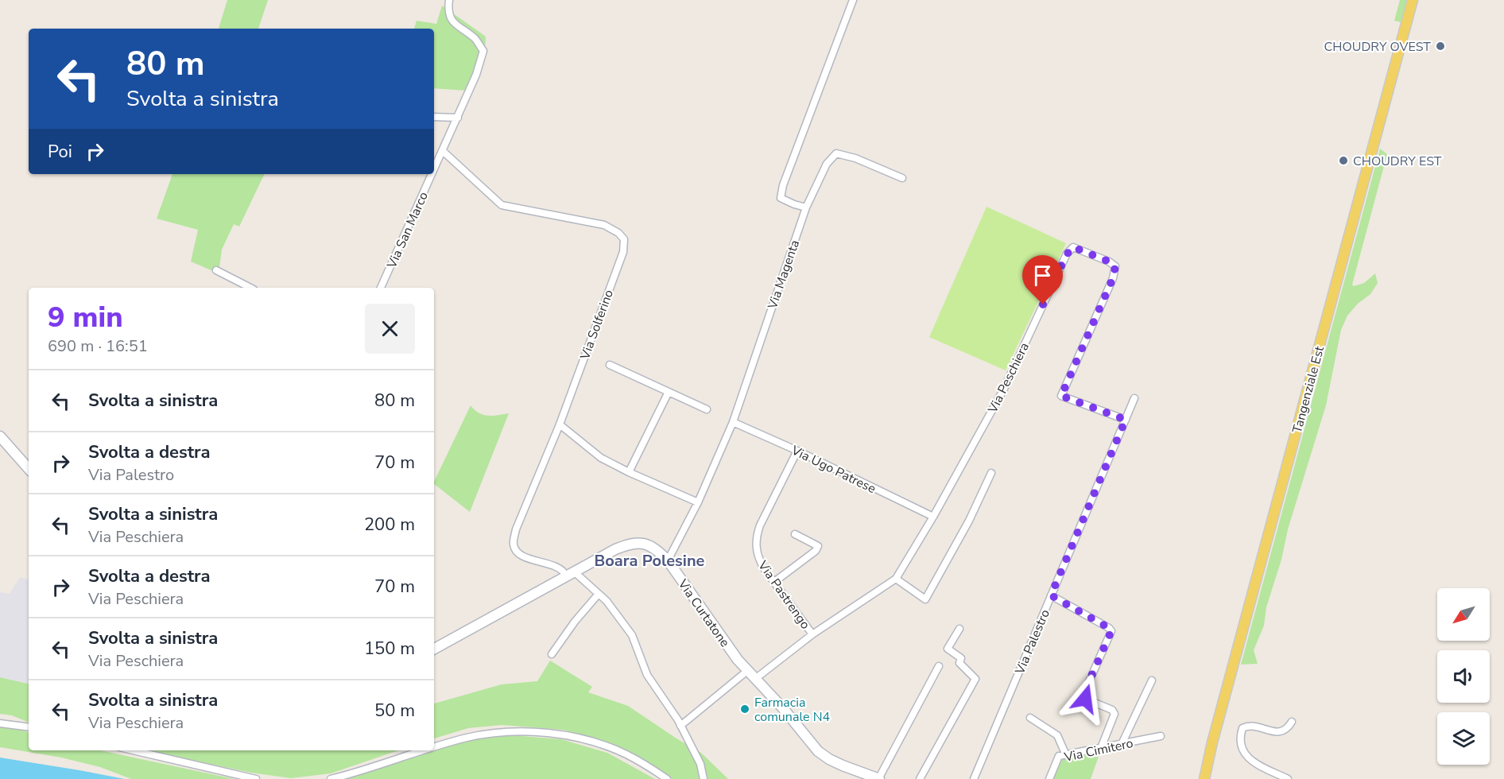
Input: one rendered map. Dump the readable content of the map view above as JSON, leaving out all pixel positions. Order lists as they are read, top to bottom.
{
  "streets": {
    "main road": ["Tangenziale Est"],
    "street": [
      "Via San Marco",
      "Via Magenta",
      "Via Solferino",
      "Via Peschiera",
      "Via Ugo Patrese",
      "Via Pastrengo",
      "Via Curtatone",
      "Via Palestro",
      "Via Cimitero"
    ]
  },
  "crossings": [
    ["Via San Marco", "Via Solferino"],
    ["Via Magenta", "Via Ugo Patrese"],
    ["Via Magenta", "Via Curtatone"],
    ["Via Solferino", "Via Curtatone"],
    ["Via Peschiera", "Via Ugo Patrese"],
    ["Via Peschiera", "Via Pastrengo"],
    ["Via Peschiera", "Via Curtatone"],
    ["Via Peschiera", "Via Palestro"],
    ["Via Ugo Patrese", "Via Pastrengo"]
  ],
  "districts": ["Boara Polesine"],
  "places": ["CHOUDRY OVEST", "CHOUDRY EST", "Farmacia comunale N4"],
  "north": "bottom left",
  "page": {
    "turn": ["80 m", "Svolta a sinistra"],
    "then": "Poi",
    "heading": ["9 min", "690 m · 16:51"],
    "list": [
      {
        "name": "Svolta a sinistra",
        "value": "80 m"
      },
      {
        "name": "Svolta a destra",
        "note": "Via Palestro",
        "value": "70 m"
      },
      {
        "name": "Svolta a sinistra",
        "note": "Via Peschiera",
        "value": "200 m"
      },
      {
        "name": "Svolta a destra",
        "note": "Via Peschiera",
        "value": "70 m"
      },
      {
        "name": "Svolta a sinistra",
        "note": "Via Peschiera",
        "value": "150 m"
      },
      {
        "name": "Svolta a sinistra",
        "note": "Via Peschiera",
        "value": "50 m"
      }
    ]
  }
}
